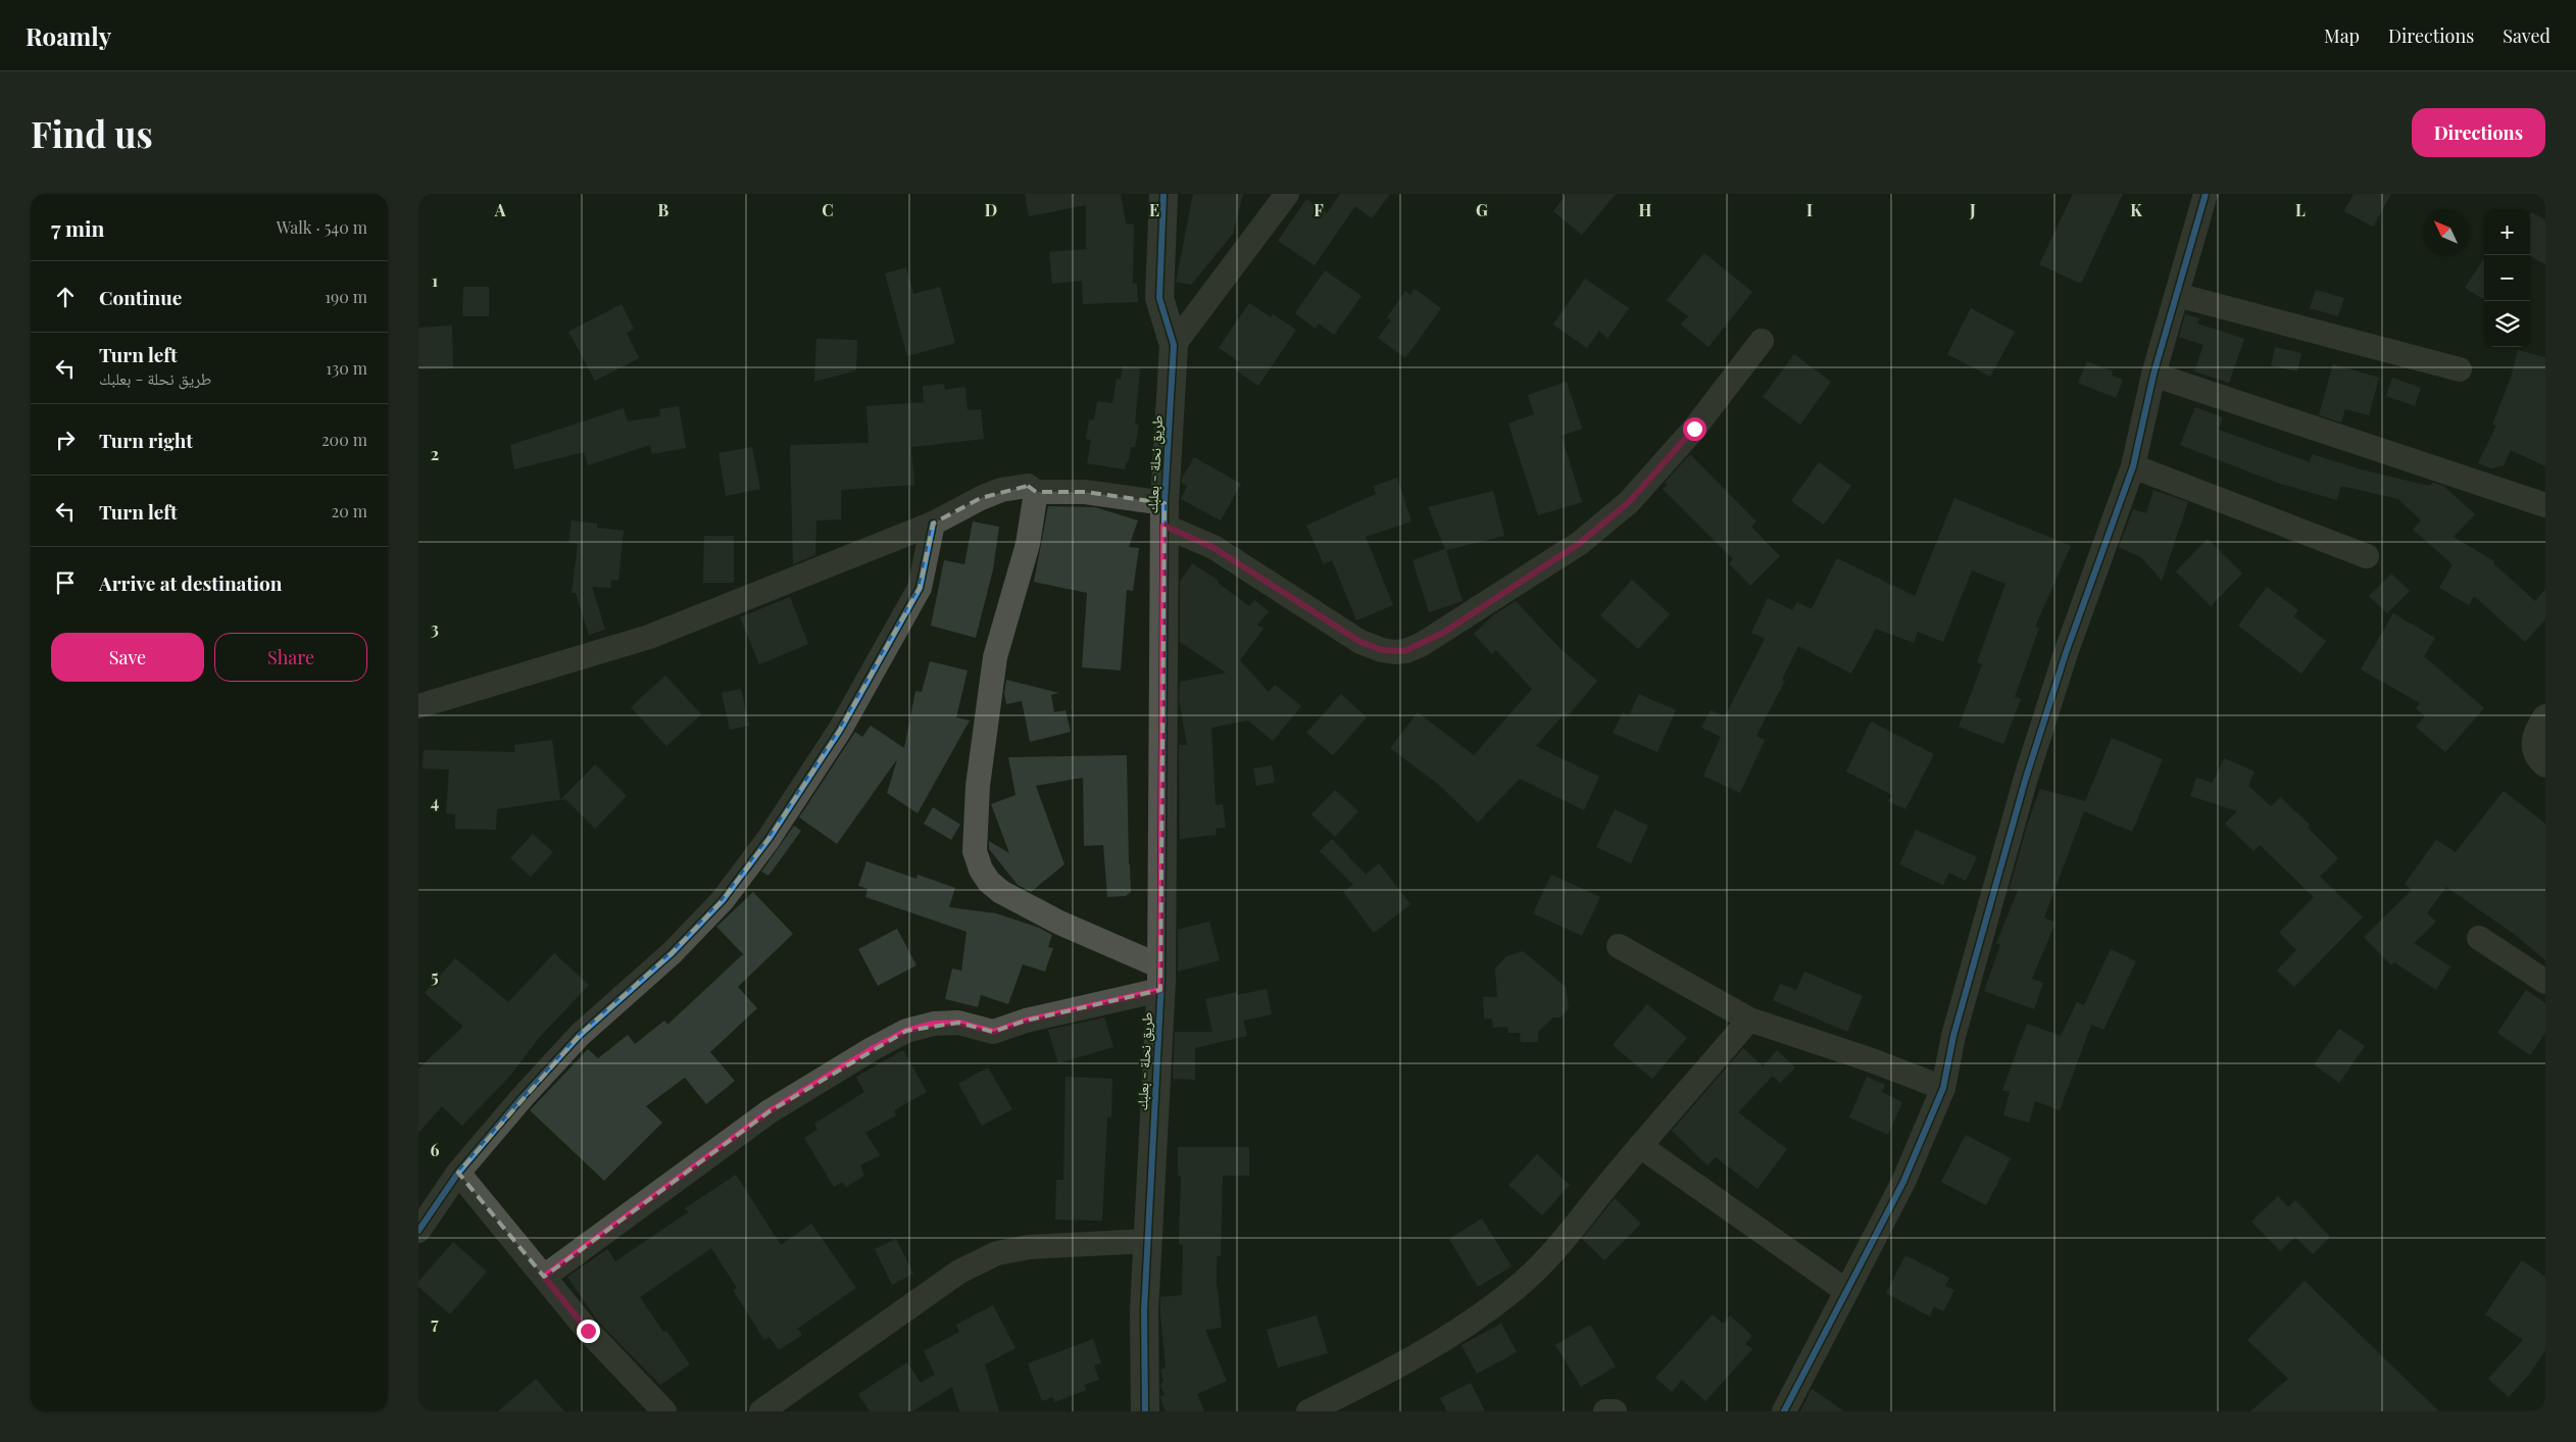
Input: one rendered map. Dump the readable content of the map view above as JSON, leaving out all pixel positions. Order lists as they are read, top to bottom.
{
  "streets": {
    "street": ["طريق نحلة - بعلبك"]
  },
  "north": "top left",
  "page": {
    "header": "Roamly",
    "nav": ["Map", "Directions", "Saved"],
    "buttons": [
      "Directions",
      ["Save", "Share"]
    ],
    "title": "Find us",
    "heading": ["7 min", "Walk · 540 m"],
    "map_buttons": ["+", "−"],
    "list": [
      ["Continue", "190 m"],
      ["Turn left", "طريق نحلة - بعلبك", "130 m"],
      ["Turn right", "200 m"],
      ["Turn left", "20 m"],
      "Arrive at destination"
    ]
  },
  "grid": {
    "columns": [
      "A",
      "B",
      "C",
      "D",
      "E",
      "F",
      "G",
      "H",
      "I",
      "J",
      "K",
      "L"
    ],
    "rows": [
      "1",
      "2",
      "3",
      "4",
      "5",
      "6",
      "7"
    ]
  }
}
